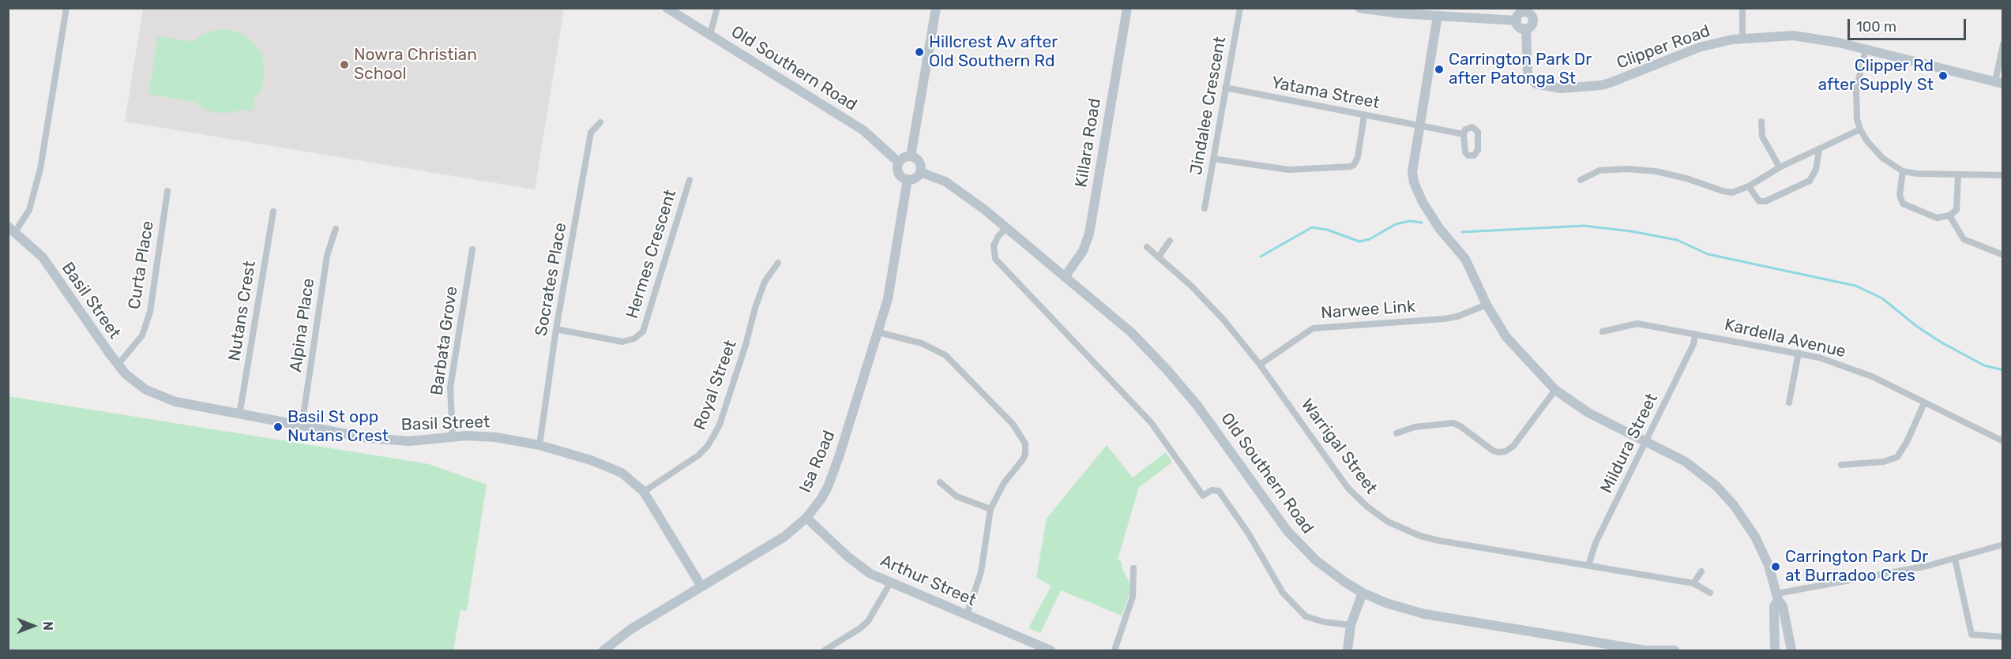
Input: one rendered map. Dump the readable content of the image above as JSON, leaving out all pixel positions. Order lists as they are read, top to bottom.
{
  "streets": {
    "street": [
      "Clipper Road",
      "Old Southern Road",
      "Yatama Street",
      "Jindalee Crescent",
      "Killara Road",
      "Hermes Crescent",
      "Curta Place",
      "Socrates Place",
      "Basil Street",
      "Narwee Link",
      "Nutans Crest",
      "Alpina Place",
      "Kardella Avenue",
      "Barbata Grove",
      "Royal Street",
      "Mildura Street",
      "Warrigal Street",
      "Isa Road",
      "Arthur Street"
    ]
  },
  "crossings": [
    ["Old Southern Road", "Killara Road"],
    ["Old Southern Road", "Isa Road"],
    ["Yatama Street", "Jindalee Crescent"],
    ["Hermes Crescent", "Socrates Place"],
    ["Curta Place", "Basil Street"],
    ["Socrates Place", "Basil Street"],
    ["Basil Street", "Nutans Crest"],
    ["Basil Street", "Alpina Place"],
    ["Basil Street", "Barbata Grove"],
    ["Basil Street", "Royal Street"],
    ["Basil Street", "Isa Road"],
    ["Narwee Link", "Warrigal Street"],
    ["Kardella Avenue", "Mildura Street"],
    ["Mildura Street", "Warrigal Street"],
    ["Isa Road", "Arthur Street"]
  ],
  "places": [
    "Hillcrest Av after Old Southern Rd",
    "Nowra Christian School",
    "Carrington Park Dr after Patonga St",
    "Clipper Rd after Supply St",
    "Basil St opp Nutans Crest",
    "Carrington Park Dr at Burradoo Cres"
  ],
  "scale_bar": "100 m",
  "north": "right"
}
